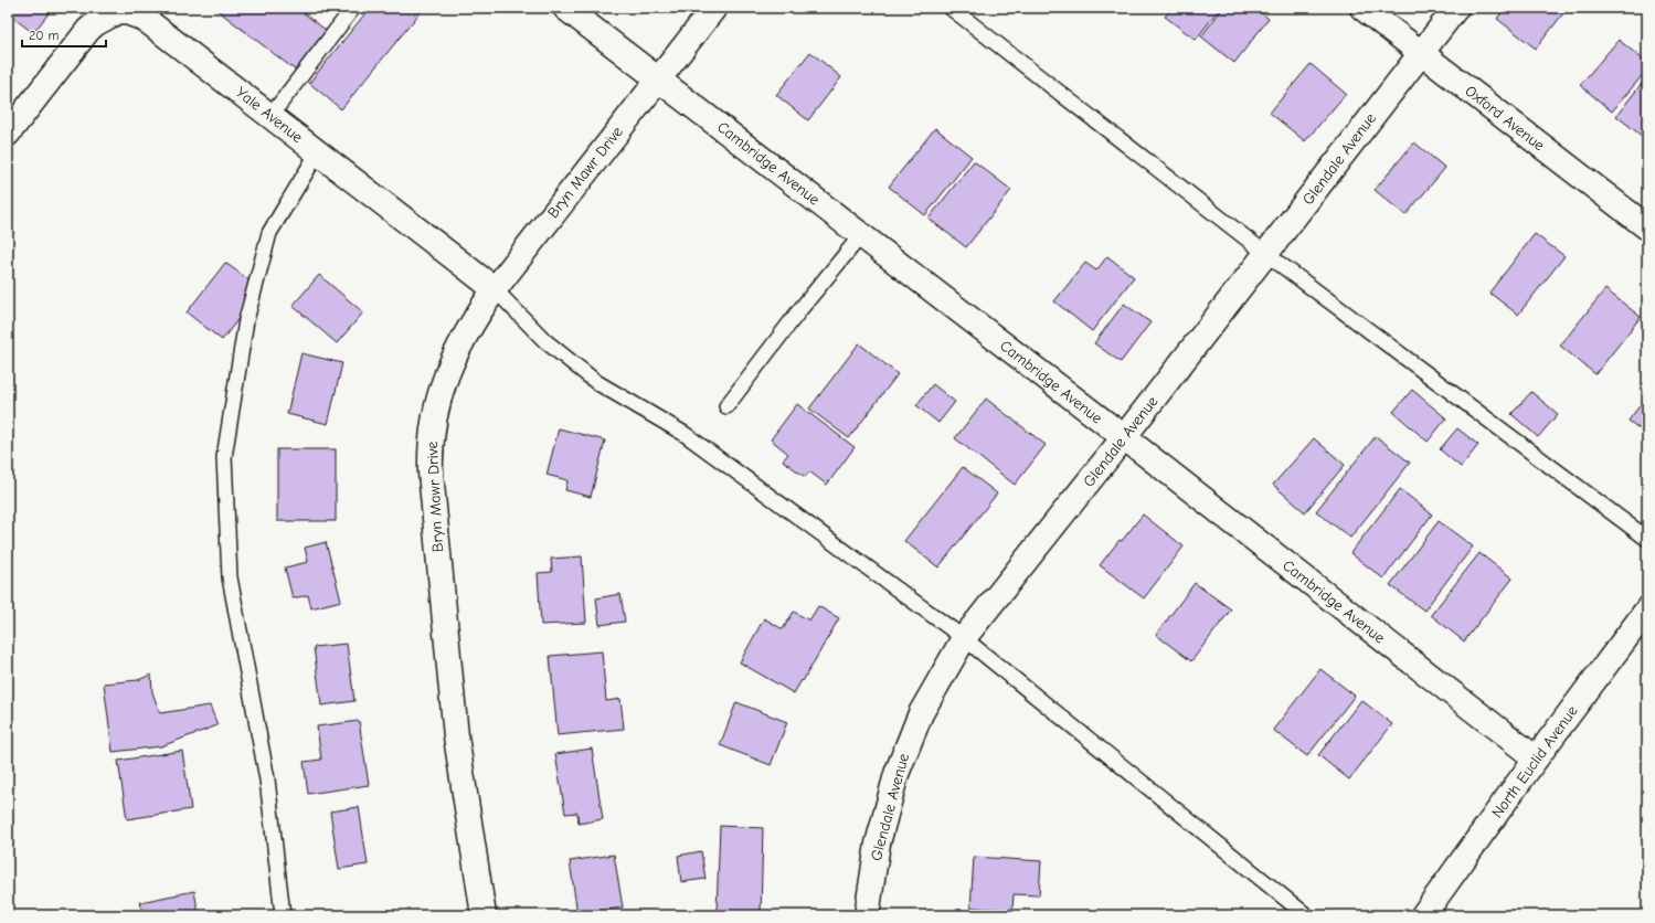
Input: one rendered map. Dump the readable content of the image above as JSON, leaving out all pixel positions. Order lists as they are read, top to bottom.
{
  "streets": {
    "street": [
      "Yale Avenue",
      "Oxford Avenue",
      "Glendale Avenue",
      "Cambridge Avenue",
      "Bryn Mawr Drive",
      "North Euclid Avenue"
    ]
  },
  "crossings": [
    ["Yale Avenue", "Bryn Mawr Drive"],
    ["Oxford Avenue", "Glendale Avenue"],
    ["Glendale Avenue", "Cambridge Avenue"],
    ["Cambridge Avenue", "Bryn Mawr Drive"],
    ["Cambridge Avenue", "North Euclid Avenue"]
  ],
  "scale_bar": "20 m"
}
